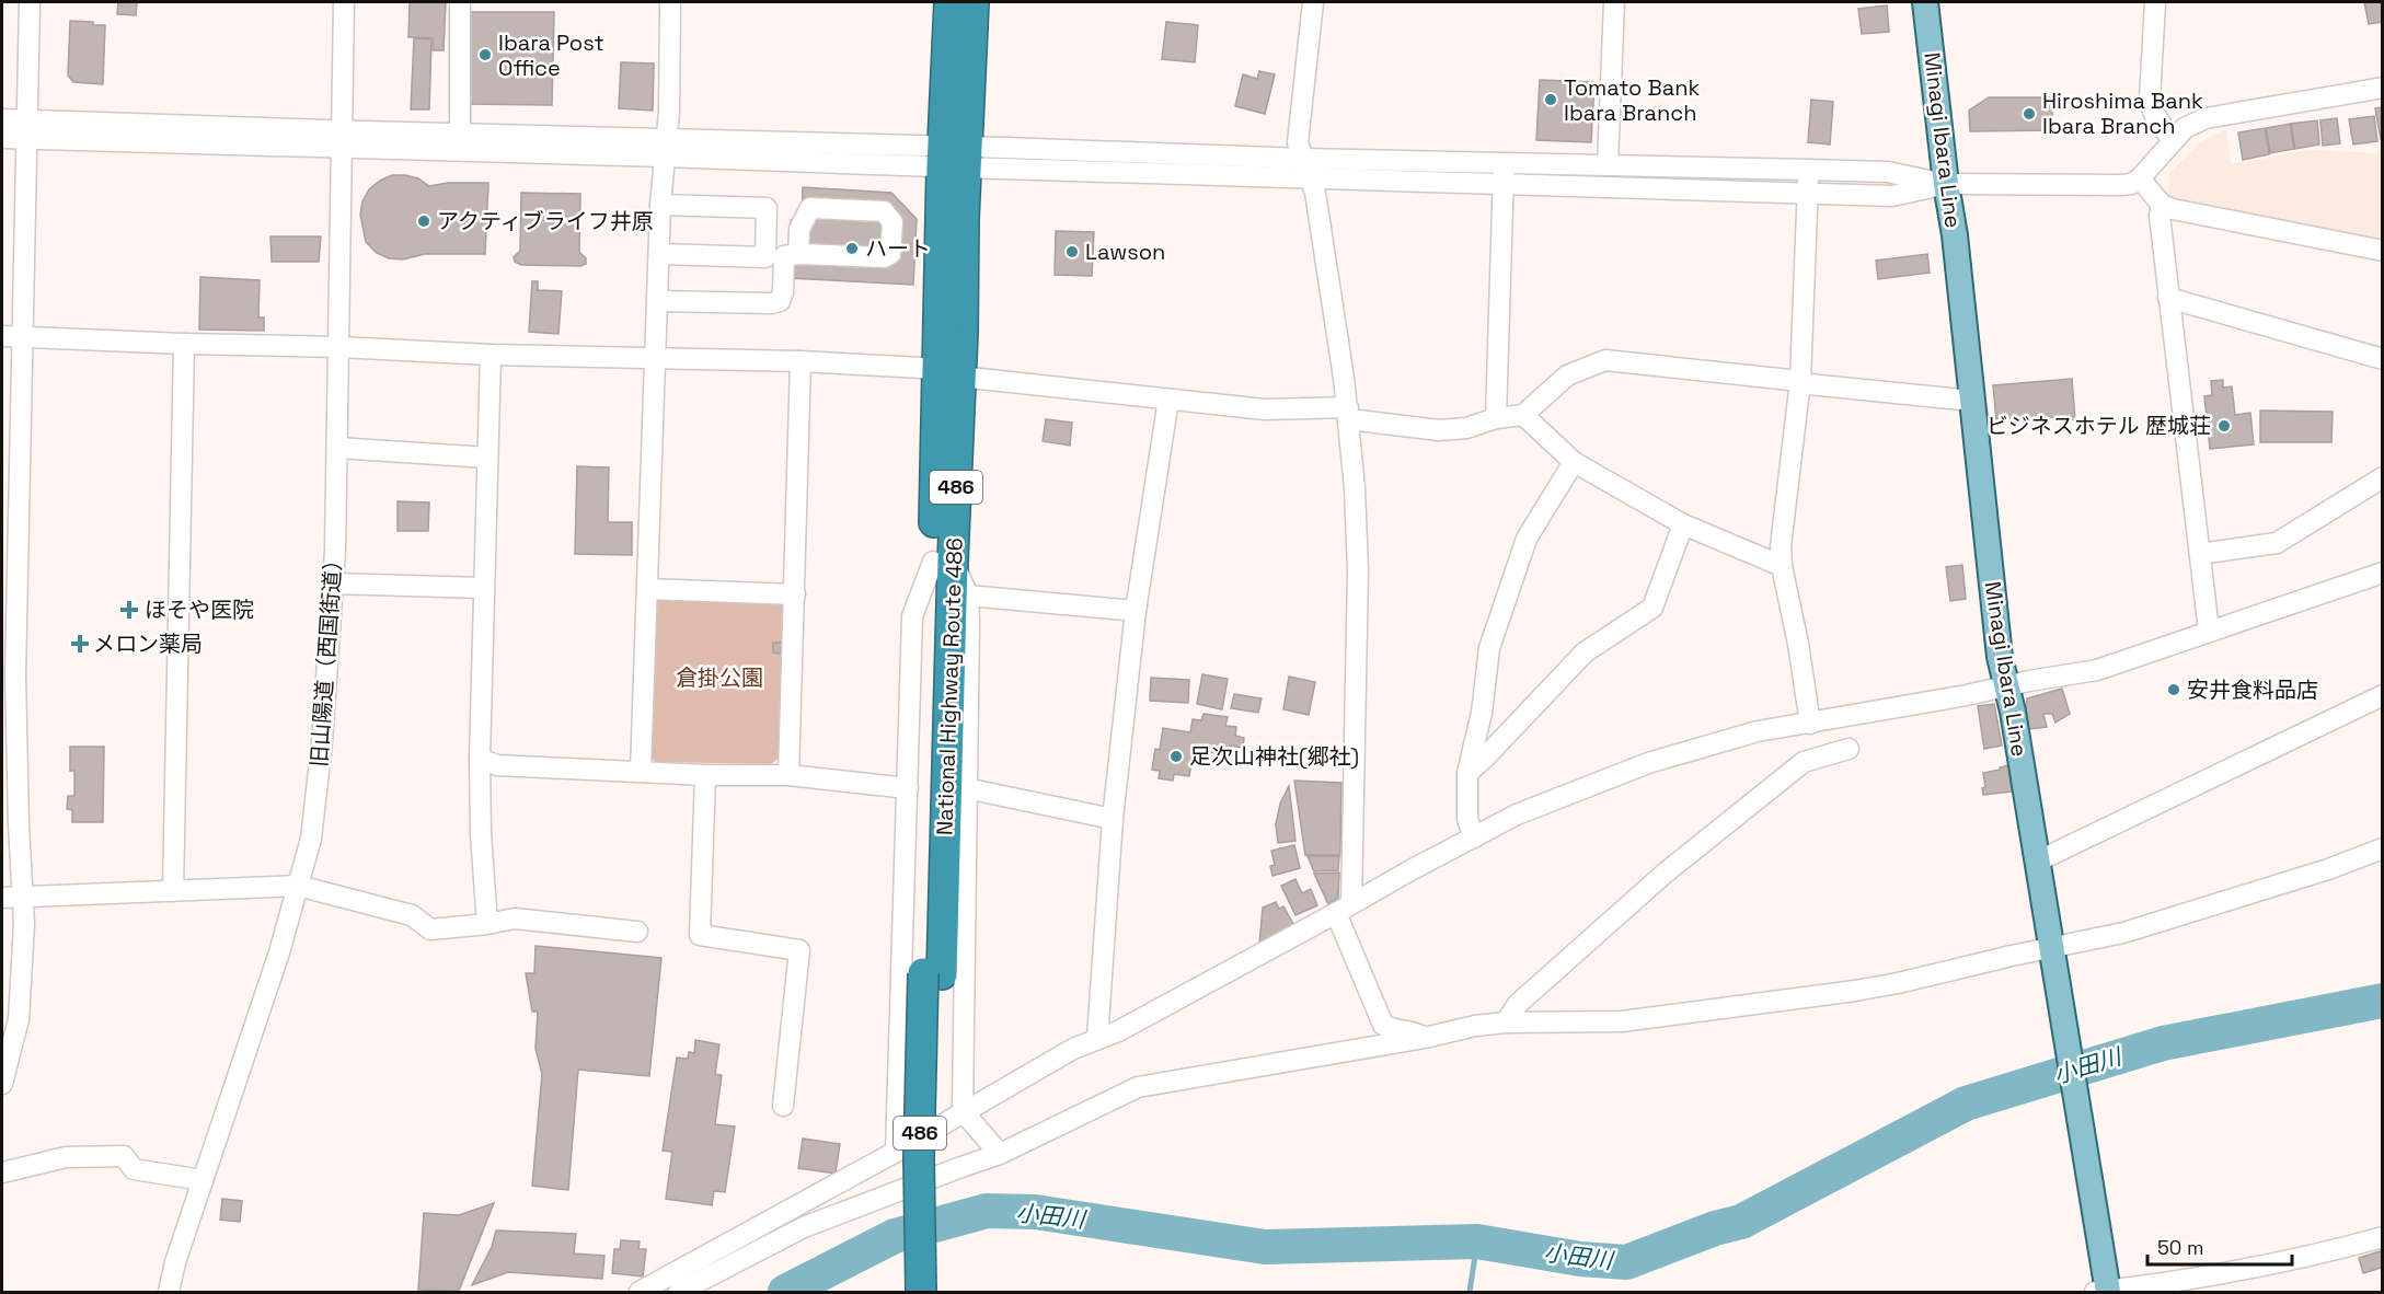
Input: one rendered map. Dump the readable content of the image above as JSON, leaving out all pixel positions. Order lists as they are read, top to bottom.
{
  "streets": {
    "highway": ["486", "National Highway Route 486"],
    "main road": ["Minagi Ibara Line"],
    "street": ["旧山陽道（西国街道）"]
  },
  "water": ["小田川"],
  "parks": ["倉掛公園"],
  "places": {
    "other": [
      "Ibara Post Office",
      "Tomato Bank Ibara Branch",
      "Hiroshima Bank Ibara Branch",
      "アクティブライフ井原",
      "ハート",
      "Lawson",
      "ビジネスホテル 歴城荘",
      "安井食料品店",
      "足次山神社(郷社)"
    ],
    "health": ["ほそや医院", "メロン薬局"]
  },
  "scale_bar": "50 m"
}
